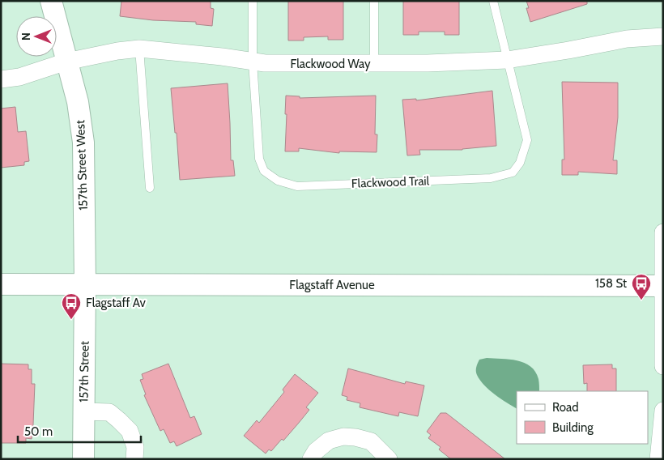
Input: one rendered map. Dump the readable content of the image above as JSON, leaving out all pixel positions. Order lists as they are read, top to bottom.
{
  "streets": {
    "street": [
      "Flackwood Way",
      "157th Street West",
      "Flagstaff Avenue",
      "157th Street"
    ],
    "lane": ["Flackwood Trail"]
  },
  "crossings": [
    ["Flackwood Way", "157th Street West"],
    ["Flackwood Way", "Flackwood Trail"],
    ["157th Street West", "Flagstaff Avenue"],
    ["157th Street West", "157th Street"],
    ["Flagstaff Avenue", "157th Street"]
  ],
  "places": {
    "bus stop": ["158 St", "Flagstaff Av"]
  },
  "legend": ["Road", "Building"],
  "scale_bar": "50 m",
  "north": "left"
}
